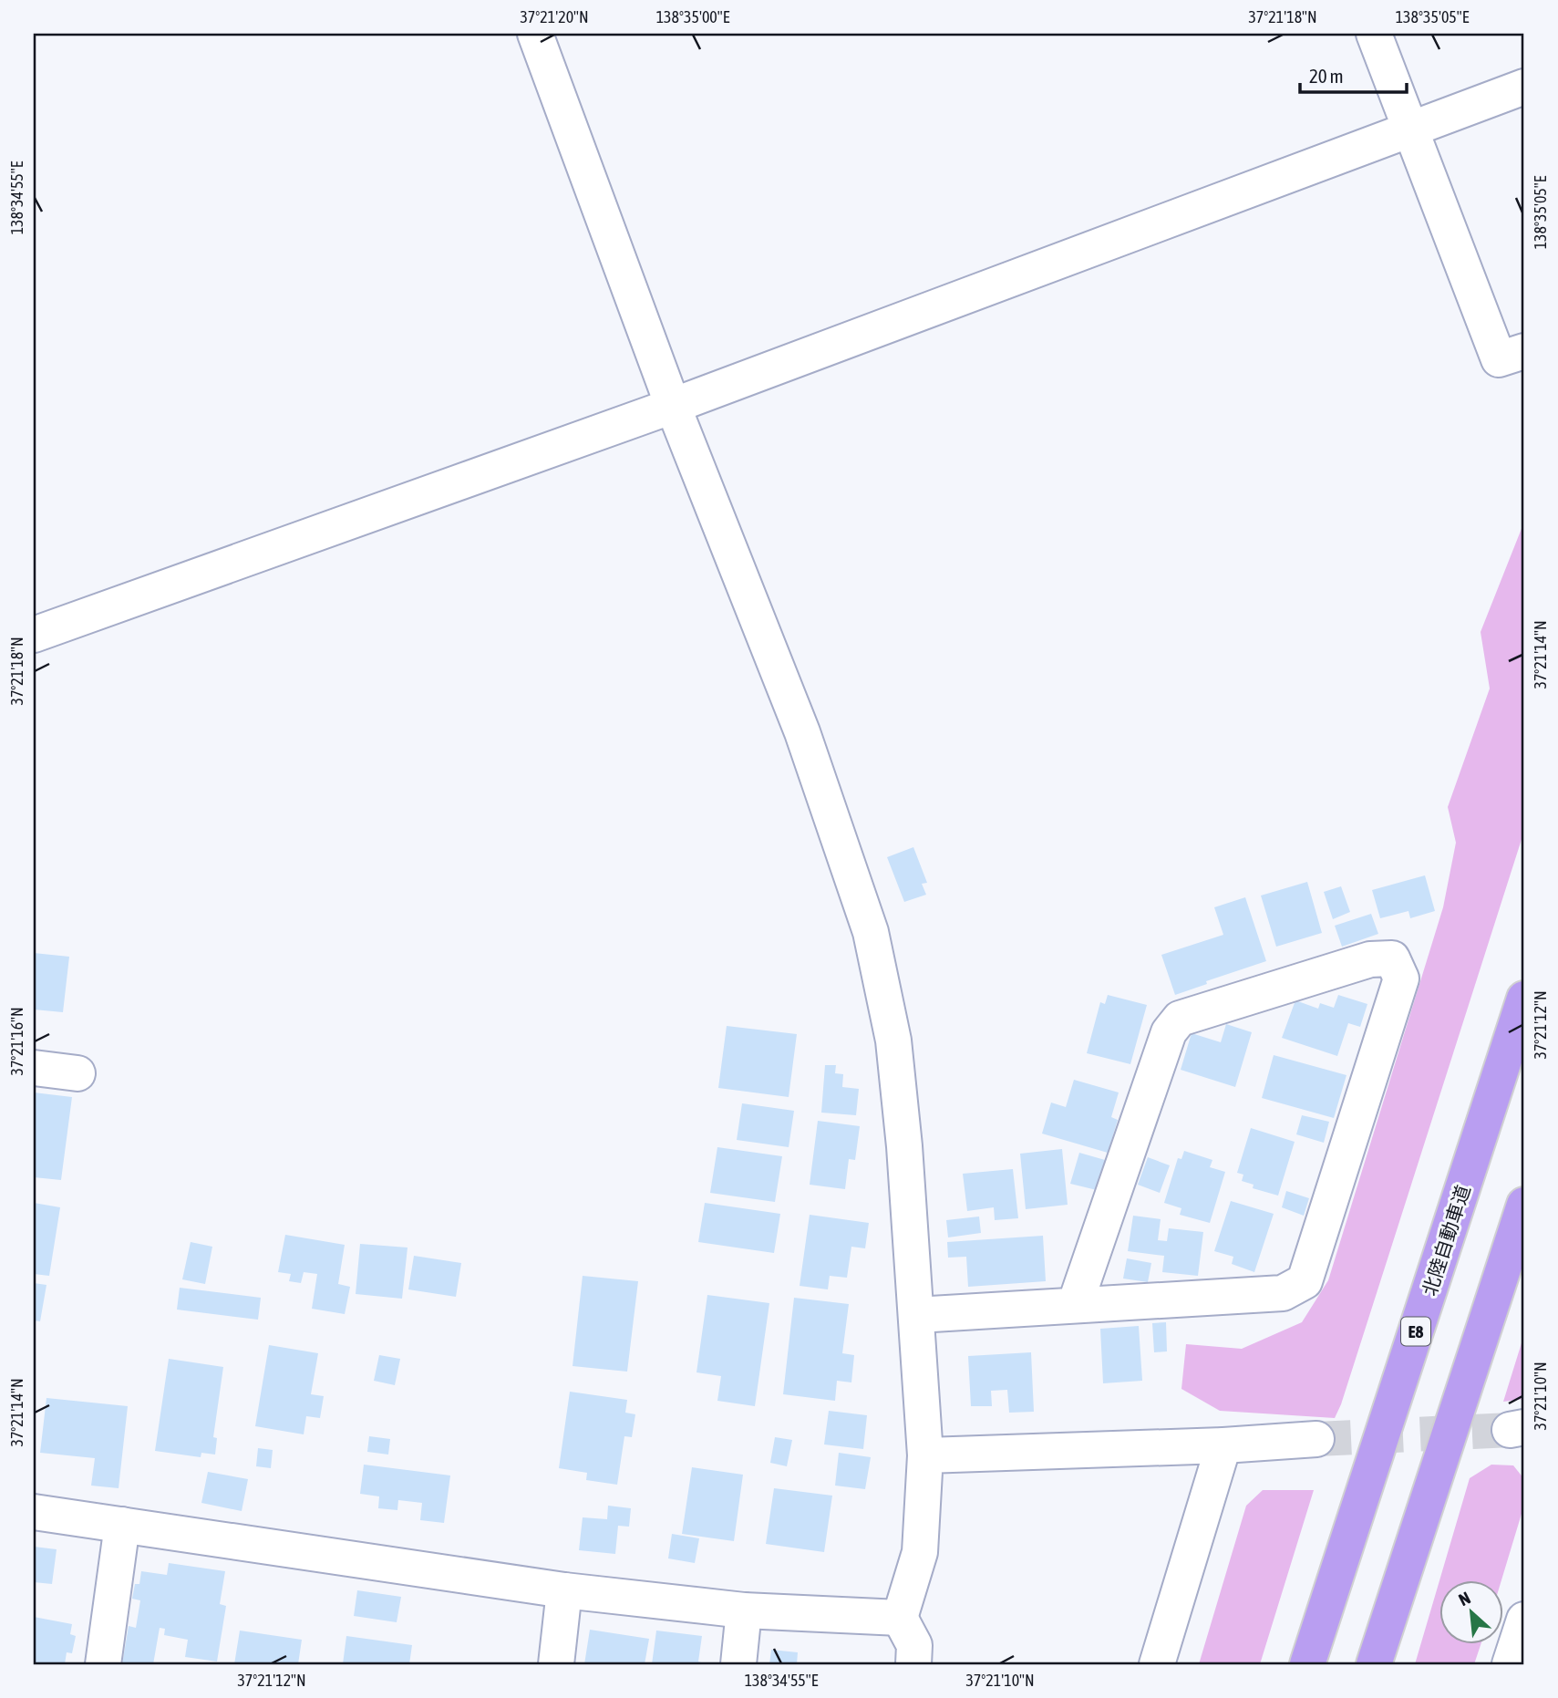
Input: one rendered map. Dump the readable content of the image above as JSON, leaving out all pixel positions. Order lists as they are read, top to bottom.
{
  "streets": {
    "highway": ["北陸自動車道", "E8"]
  },
  "scale_bar": "20 m",
  "north": "top left",
  "coordinates": [
    "37°21'20\"N",
    "138°35'00\"E",
    "37°21'18\"N",
    "138°35'05\"E",
    "138°34'55\"E",
    "37°21'14\"N",
    "37°21'12\"N",
    "37°21'16\"N",
    "37°21'10\"N"
  ]
}
